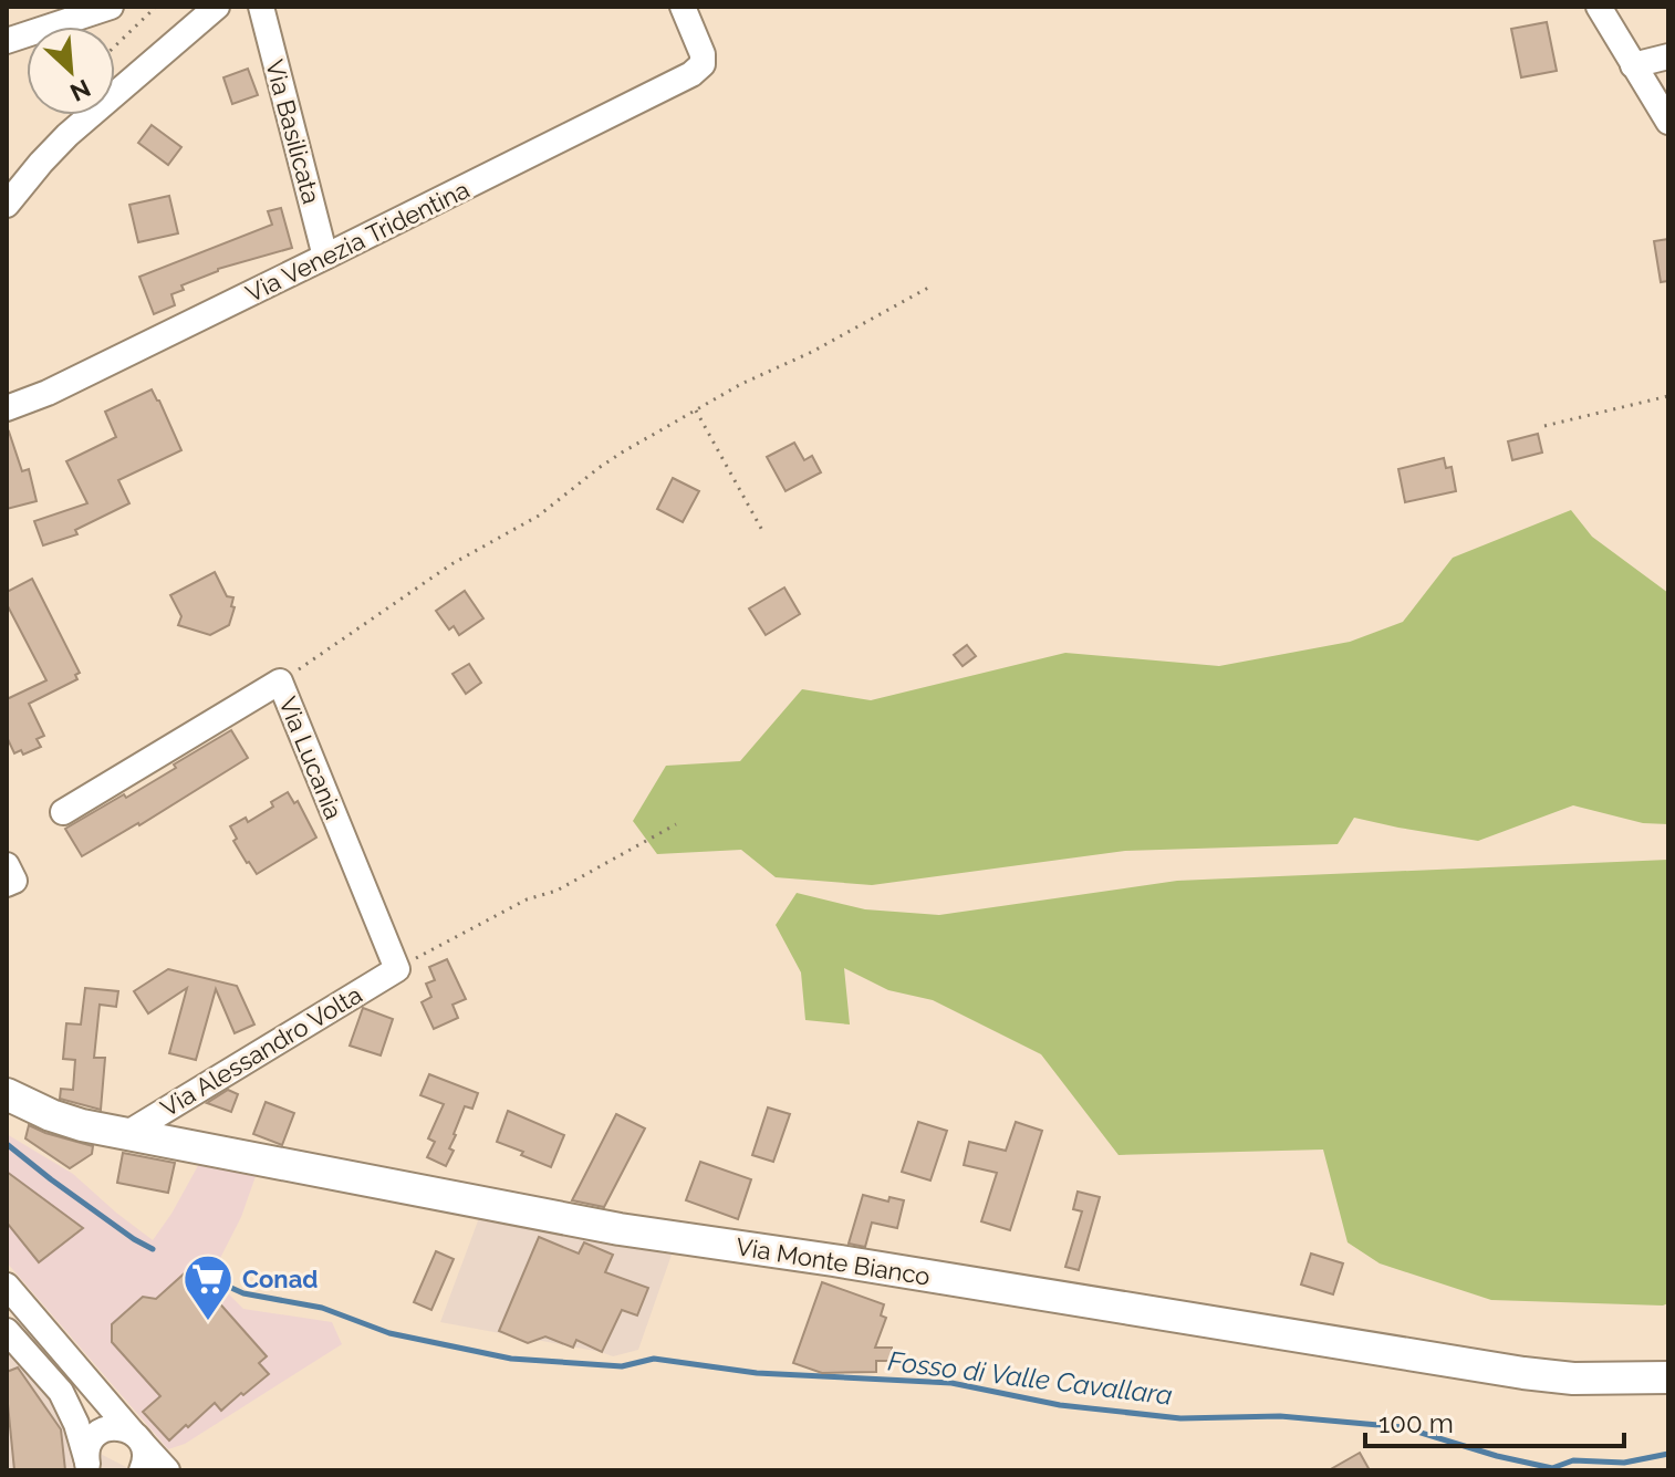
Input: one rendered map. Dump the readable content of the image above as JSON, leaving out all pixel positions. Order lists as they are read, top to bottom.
{
  "streets": {
    "main road": ["Via Monte Bianco"],
    "street": [
      "Via Basilicata",
      "Via Venezia Tridentina",
      "Via Lucania",
      "Via Alessandro Volta"
    ]
  },
  "crossings": [
    ["Via Basilicata", "Via Venezia Tridentina"],
    ["Via Lucania", "Via Alessandro Volta"],
    ["Via Alessandro Volta", "Via Monte Bianco"]
  ],
  "water": ["Fosso di Valle Cavallara"],
  "places": {
    "supermarket": ["Conad"]
  },
  "scale_bar": "100 m",
  "north": "bottom right"
}
